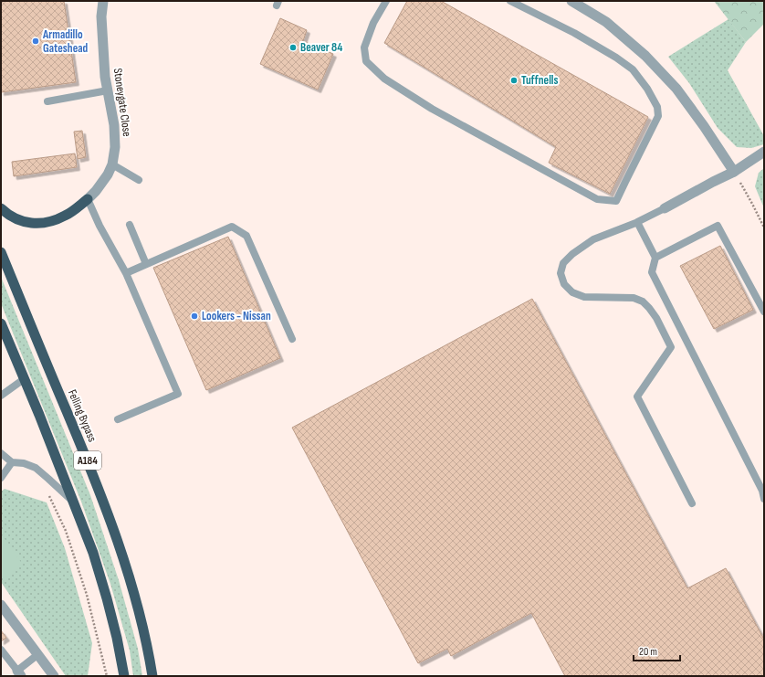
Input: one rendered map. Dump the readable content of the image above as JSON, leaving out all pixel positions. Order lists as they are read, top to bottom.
{
  "streets": {
    "highway": ["Felling Bypass", "A184"],
    "street": ["Stoneygate Close"]
  },
  "places": [
    "Armadillo Gateshead",
    "Beaver 84",
    "Tuffnells",
    "Lookers - Nissan"
  ],
  "scale_bar": "20 m"
}
